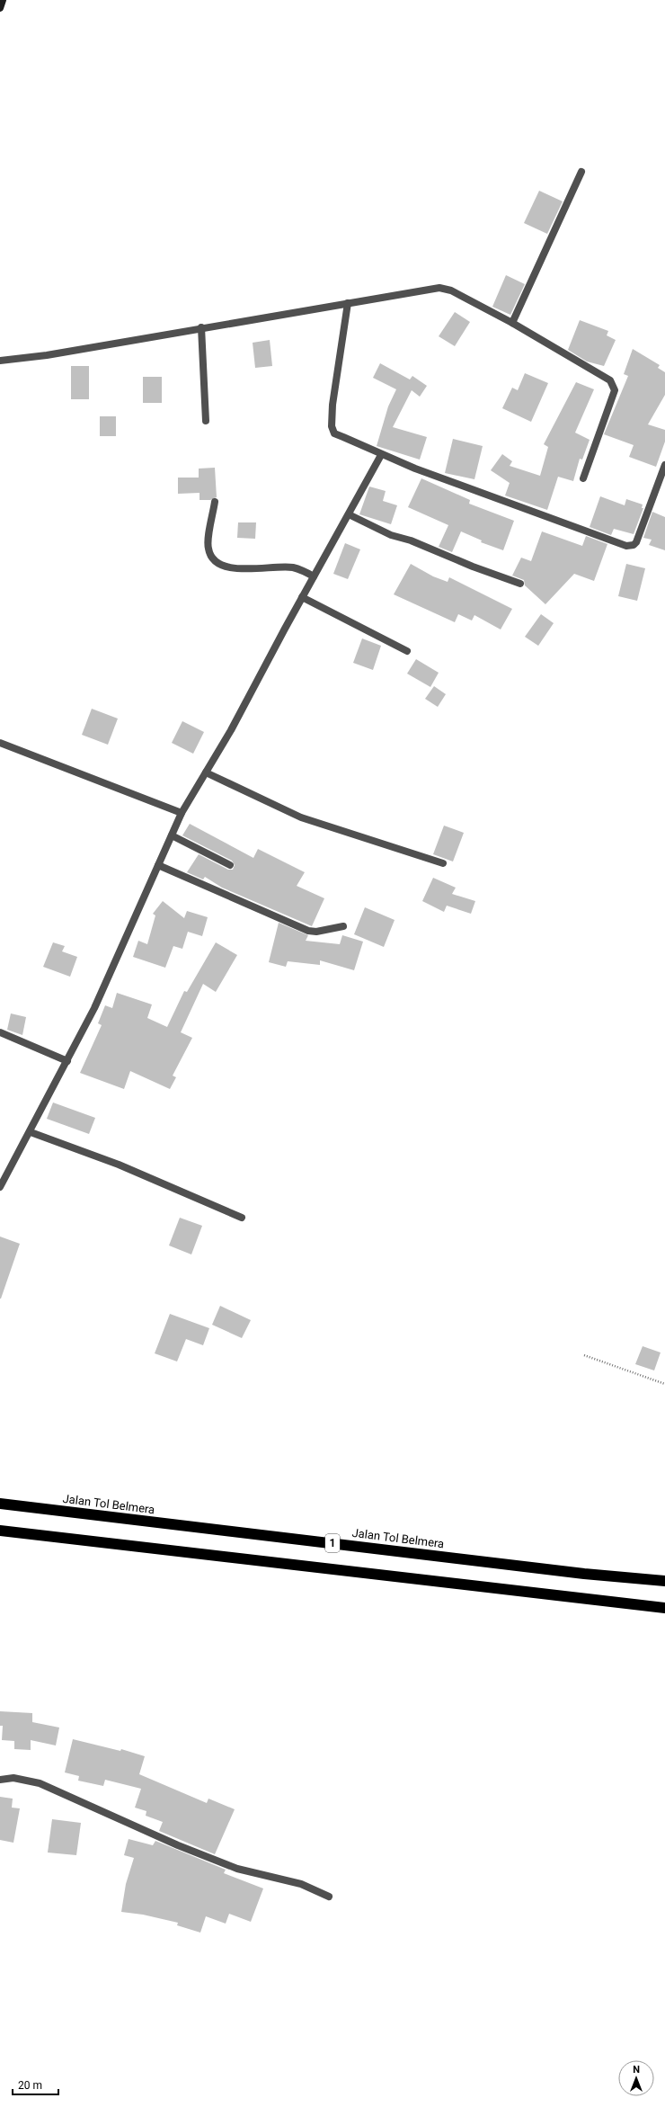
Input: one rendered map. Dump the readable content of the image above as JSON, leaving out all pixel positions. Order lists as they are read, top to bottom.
{
  "streets": {
    "highway": ["Jalan Tol Belmera", "1"]
  },
  "scale_bar": "20 m",
  "north": "top"
}
